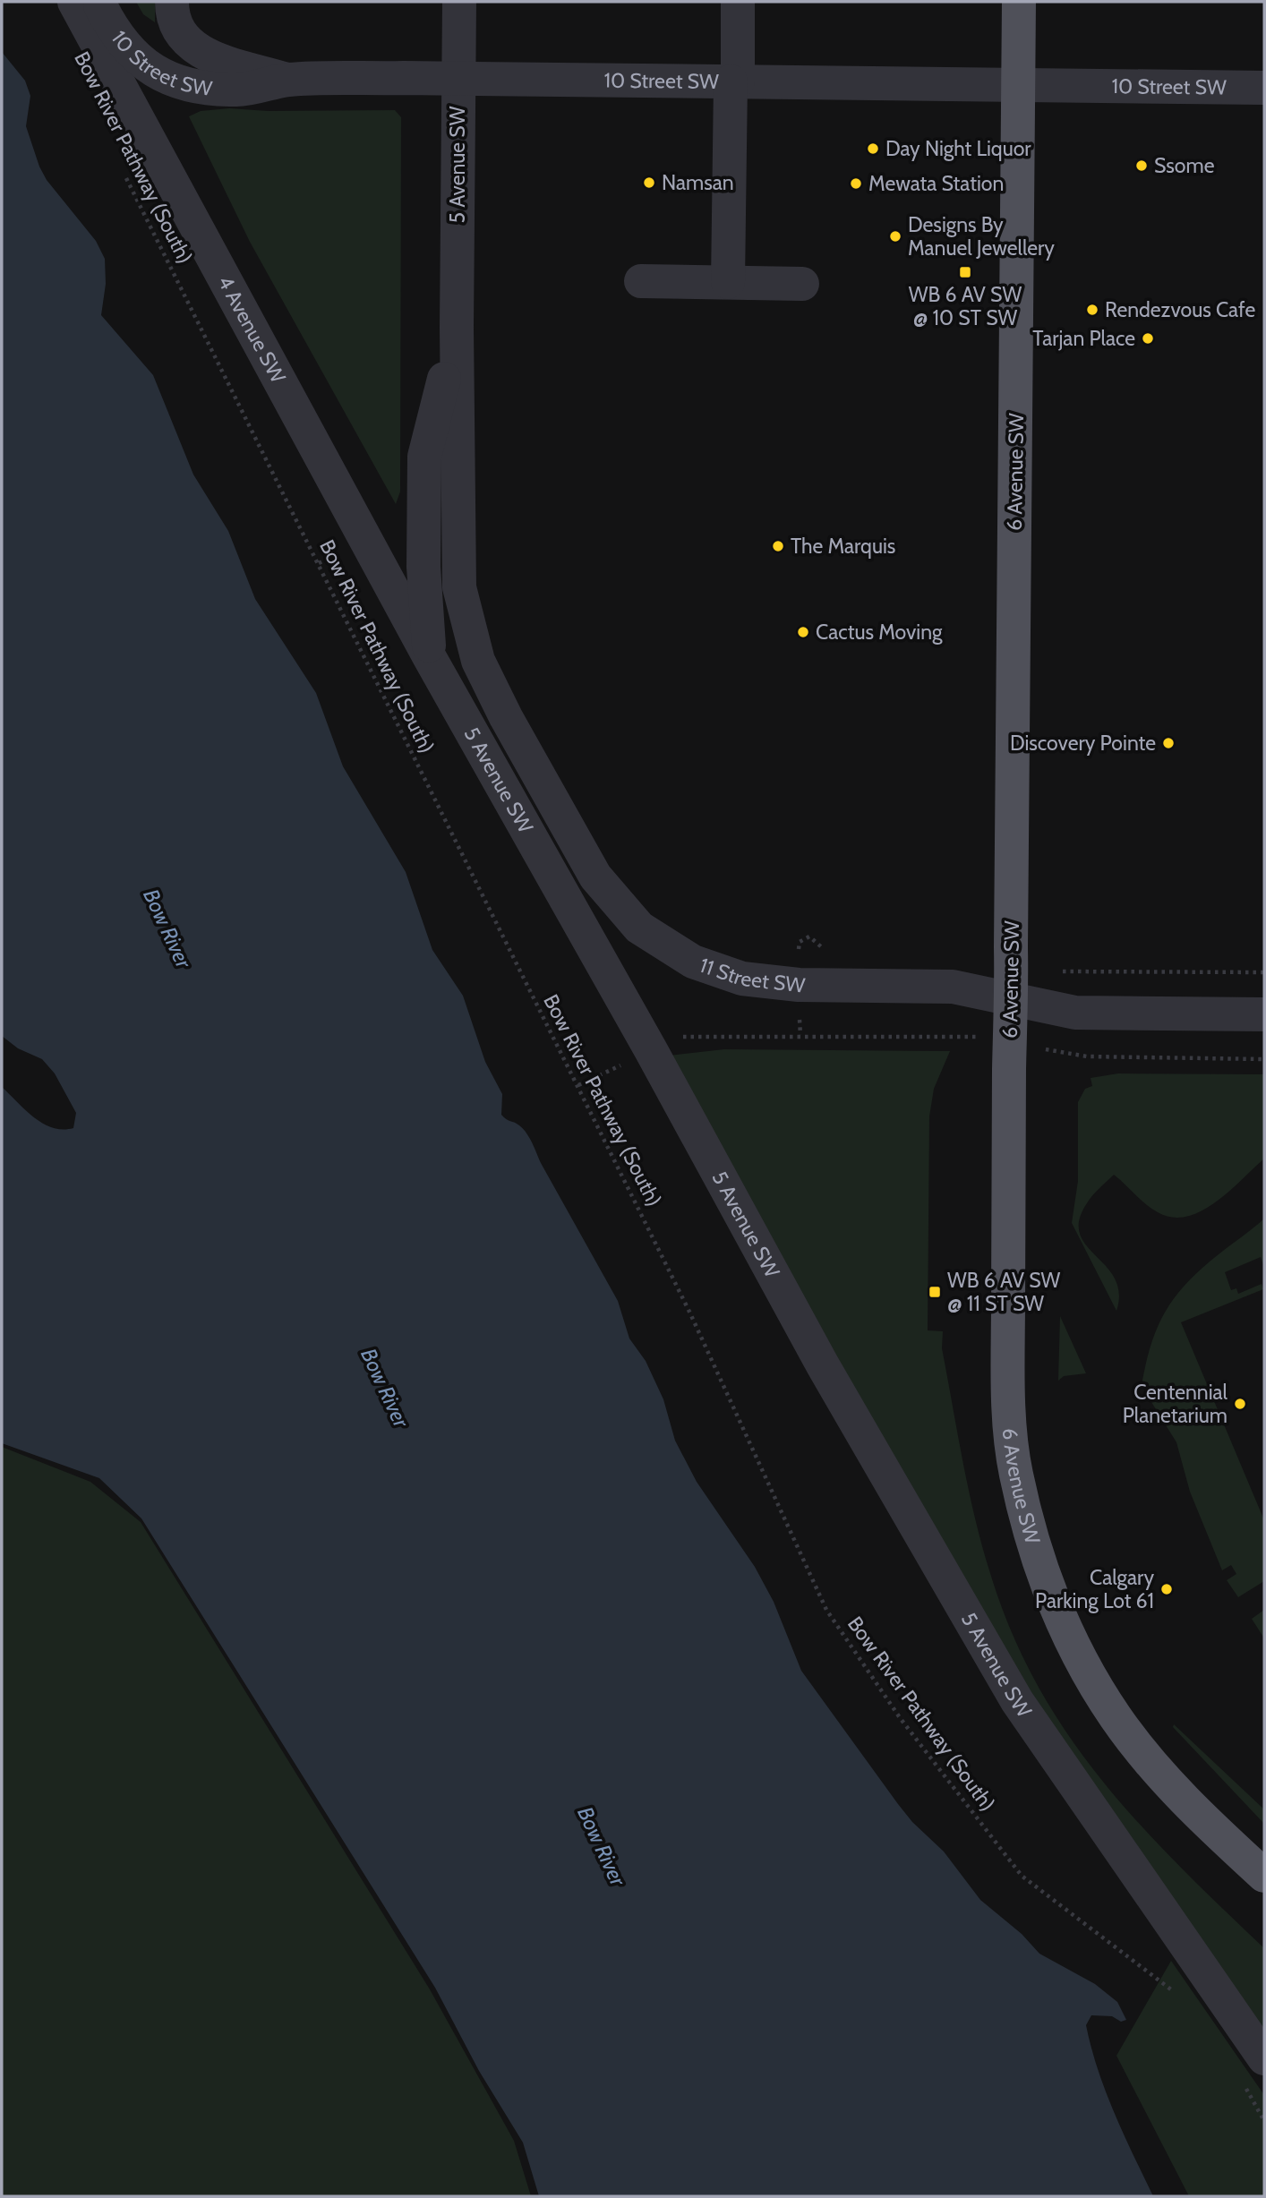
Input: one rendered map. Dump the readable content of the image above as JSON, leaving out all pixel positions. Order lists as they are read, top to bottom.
{
  "streets": {
    "main road": ["6 Avenue SW"],
    "street": [
      "10 Street SW",
      "5 Avenue SW",
      "4 Avenue SW",
      "11 Street SW"
    ],
    "path": ["Bow River Pathway (South)"]
  },
  "crossings": [
    ["10 Street SW", "5 Avenue SW"],
    ["10 Street SW", "6 Avenue SW"],
    ["5 Avenue SW", "4 Avenue SW"],
    ["5 Avenue SW", "11 Street SW"],
    ["6 Avenue SW", "11 Street SW"]
  ],
  "water": ["Bow River"],
  "places": {
    "other": [
      "Day Night Liquor",
      "Ssome",
      "Namsan",
      "Mewata Station",
      "Designs By Manuel Jewellery",
      "Rendezvous Cafe",
      "Tarjan Place",
      "The Marquis",
      "Cactus Moving",
      "Discovery Pointe",
      "Centennial Planetarium",
      "Calgary Parking Lot 61"
    ],
    "transit": ["WB 6 AV SW @ 10 ST SW", "WB 6 AV SW @ 11 ST SW"]
  }
}
